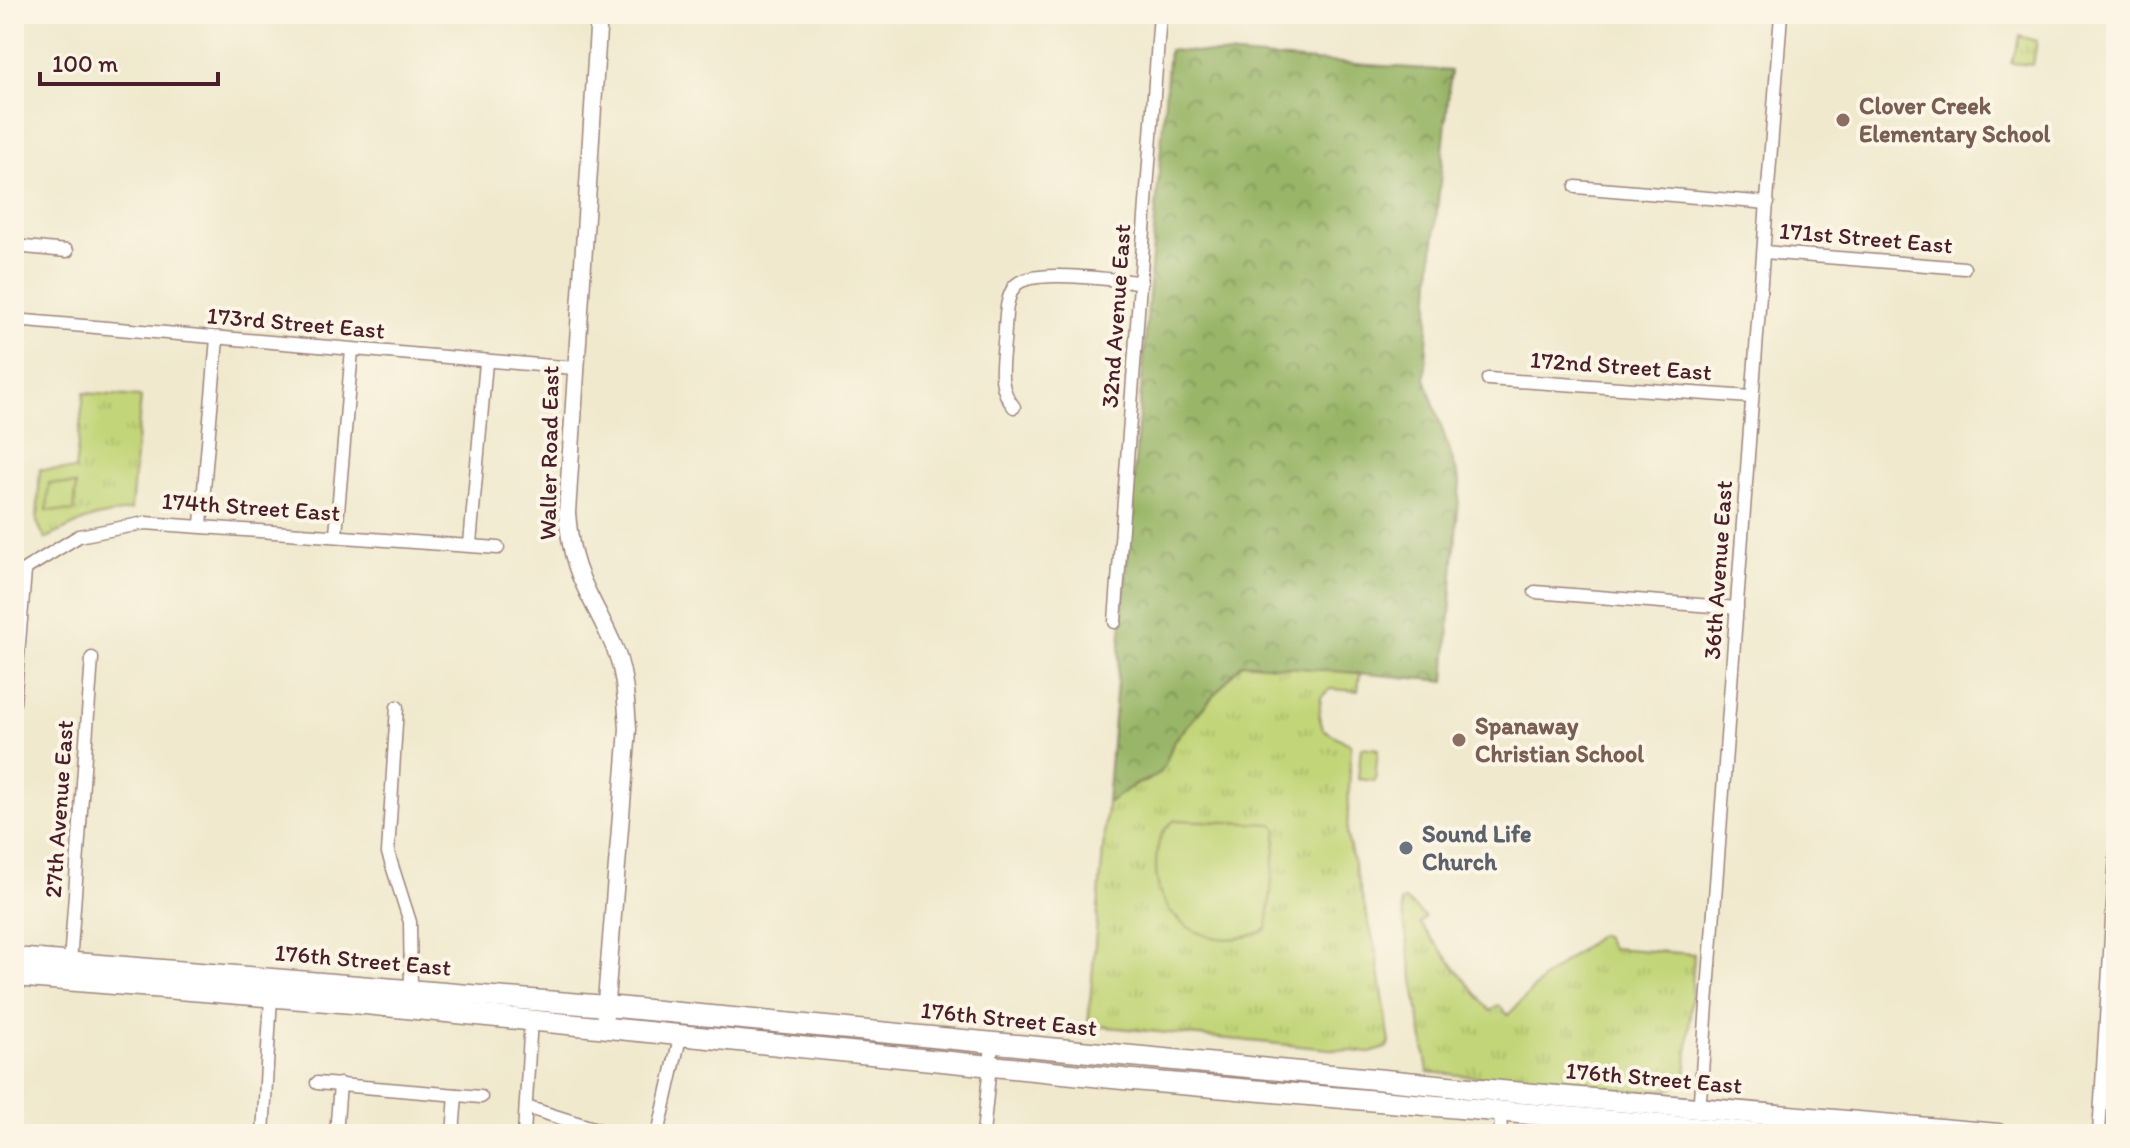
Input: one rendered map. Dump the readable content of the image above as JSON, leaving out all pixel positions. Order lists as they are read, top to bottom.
{
  "streets": {
    "main road": ["176th Street East"],
    "street": [
      "171st Street East",
      "32nd Avenue East",
      "173rd Street East",
      "172nd Street East",
      "Waller Road East",
      "174th Street East",
      "36th Avenue East",
      "27th Avenue East"
    ]
  },
  "crossings": [
    ["171st Street East", "36th Avenue East"],
    ["173rd Street East", "Waller Road East"],
    ["172nd Street East", "36th Avenue East"],
    ["Waller Road East", "176th Street East"],
    ["36th Avenue East", "176th Street East"],
    ["27th Avenue East", "176th Street East"]
  ],
  "places": ["Clover Creek Elementary School", "Spanaway Christian School", "Sound Life Church"],
  "scale_bar": "100 m"
}
